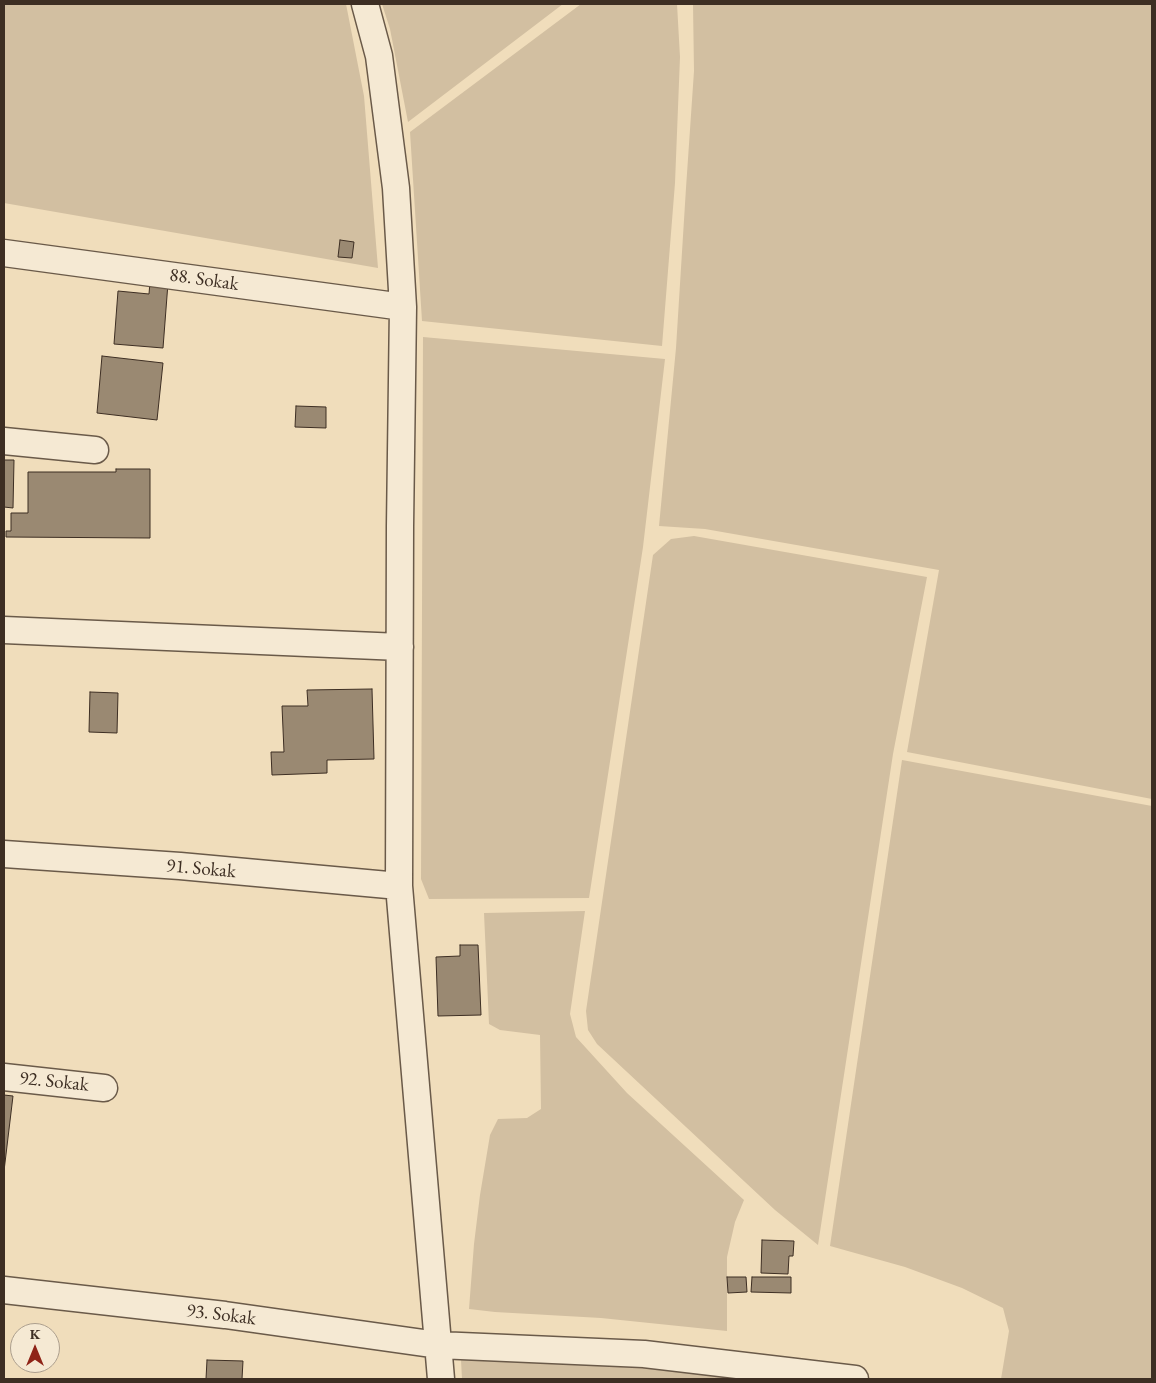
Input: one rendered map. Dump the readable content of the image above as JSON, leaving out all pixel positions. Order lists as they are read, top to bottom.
{
  "streets": {
    "street": [
      "88. Sokak",
      "91. Sokak",
      "92. Sokak",
      "93. Sokak"
    ]
  },
  "north": "top"
}
